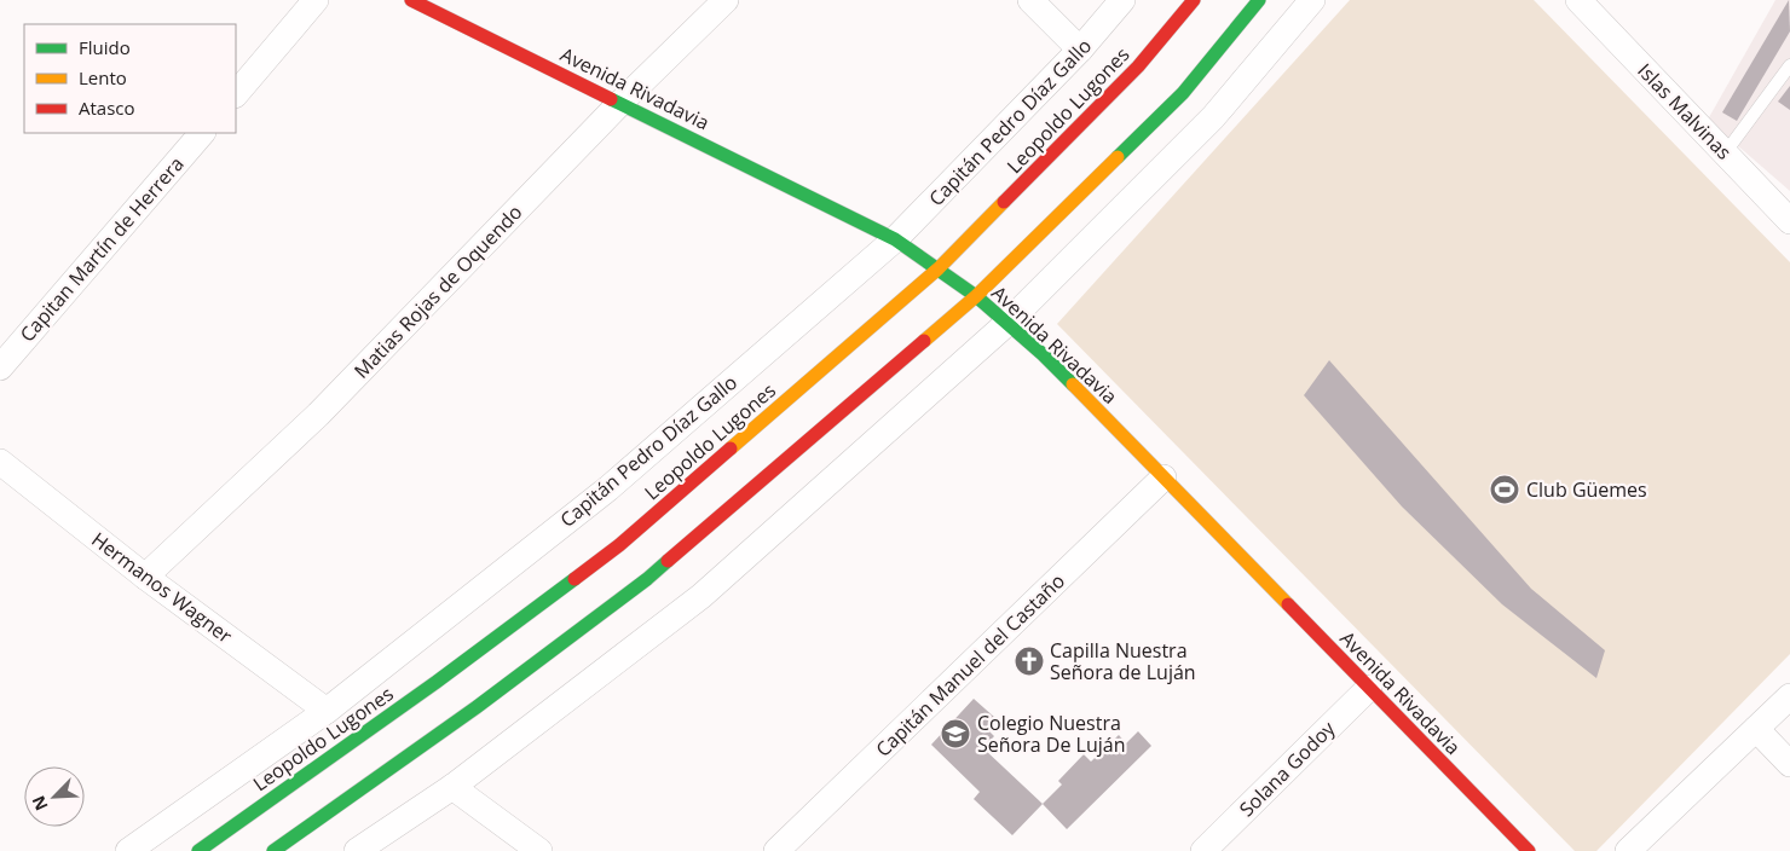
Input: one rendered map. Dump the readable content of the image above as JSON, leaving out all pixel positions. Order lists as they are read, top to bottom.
{
  "streets": {
    "main road": ["Avenida Rivadavia", "Leopoldo Lugones"],
    "street": [
      "Islas Malvinas",
      "Capitán Pedro Díaz Gallo",
      "Capitan Martín de Herrera",
      "Matias Rojas de Oquendo",
      "Hermanos Wagner",
      "Capitán Manuel del Castaño",
      "Solana Godoy"
    ]
  },
  "crossings": [
    ["Avenida Rivadavia", "Leopoldo Lugones"],
    ["Avenida Rivadavia", "Capitán Pedro Díaz Gallo"],
    ["Avenida Rivadavia", "Matias Rojas de Oquendo"],
    ["Avenida Rivadavia", "Capitán Manuel del Castaño"],
    ["Avenida Rivadavia", "Solana Godoy"],
    ["Capitán Pedro Díaz Gallo", "Hermanos Wagner"],
    ["Matias Rojas de Oquendo", "Hermanos Wagner"]
  ],
  "places": {
    "sports": ["Club Güemes"],
    "church": ["Capilla Nuestra Señora de Luján"],
    "school or university": ["Colegio Nuestra Señora De Luján"]
  },
  "legend": ["Fluido", "Lento", "Atasco"],
  "north": "bottom left"
}
